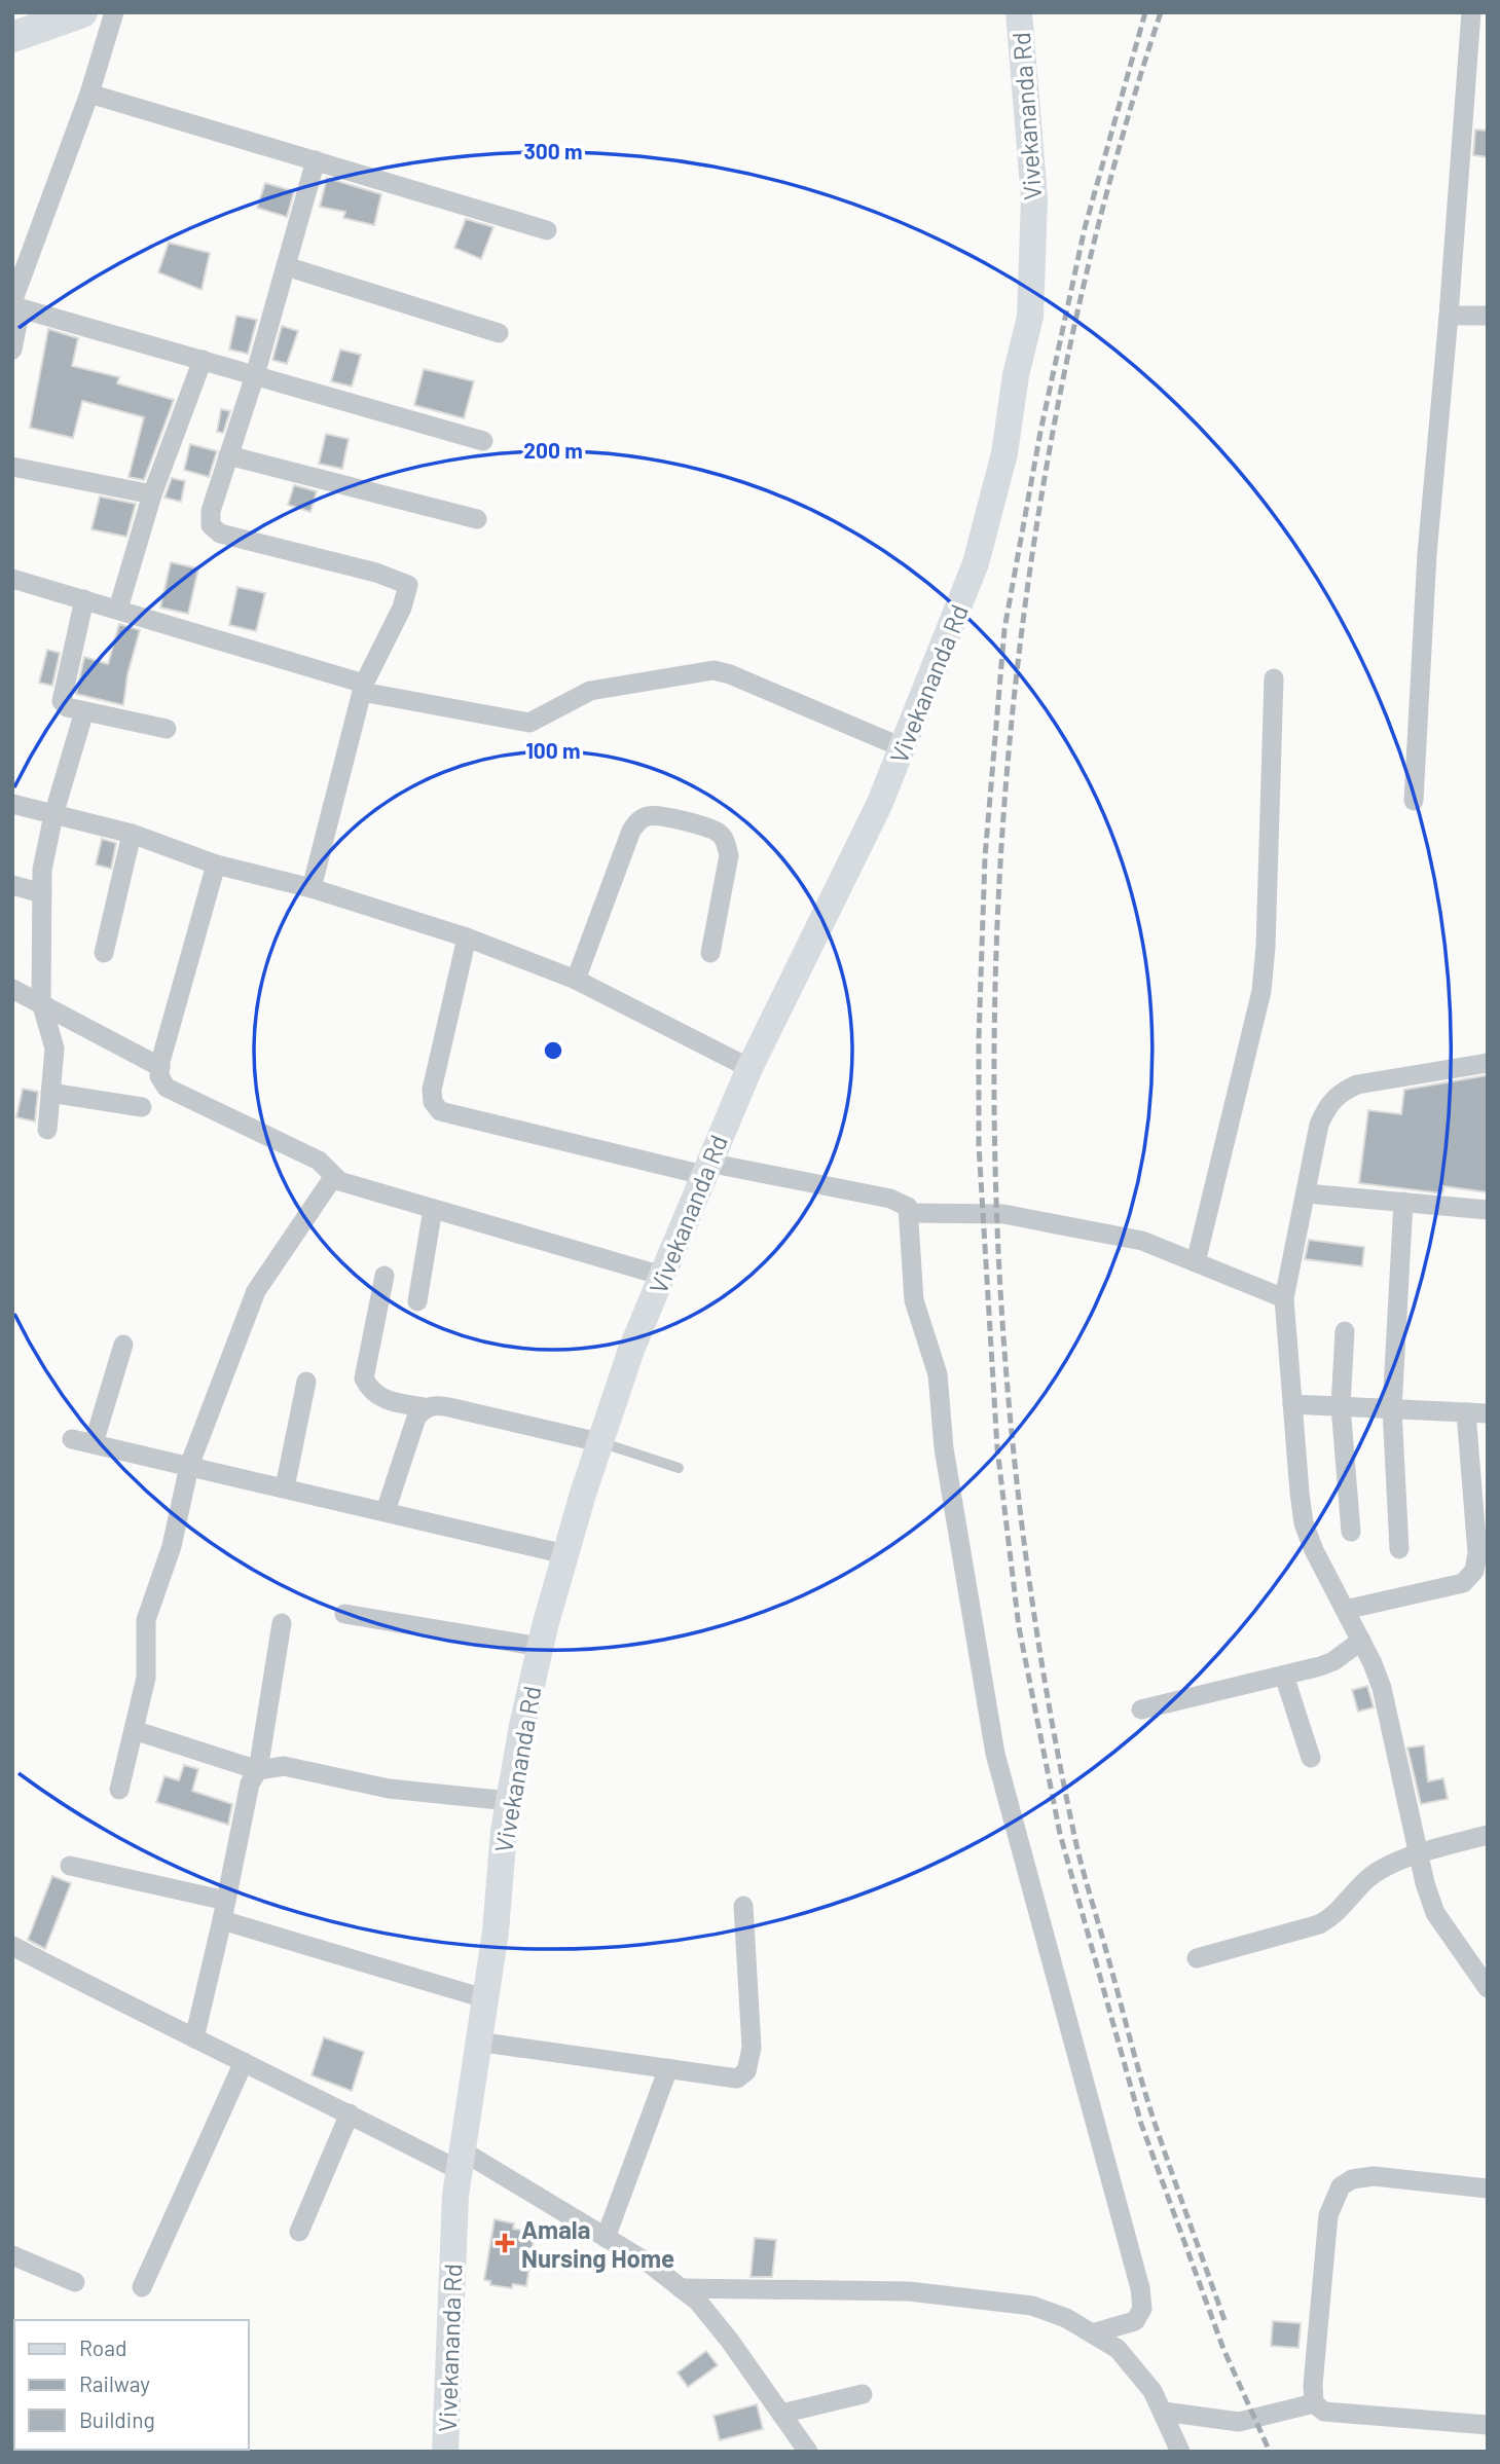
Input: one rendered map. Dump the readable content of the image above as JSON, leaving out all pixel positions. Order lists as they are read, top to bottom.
{
  "streets": {
    "street": ["Vivekananda Rd"]
  },
  "places": {
    "health": ["Amala Nursing Home"]
  },
  "legend": ["Road", "Railway", "Building"],
  "rings": ["300 m", "200 m", "100 m"]
}
